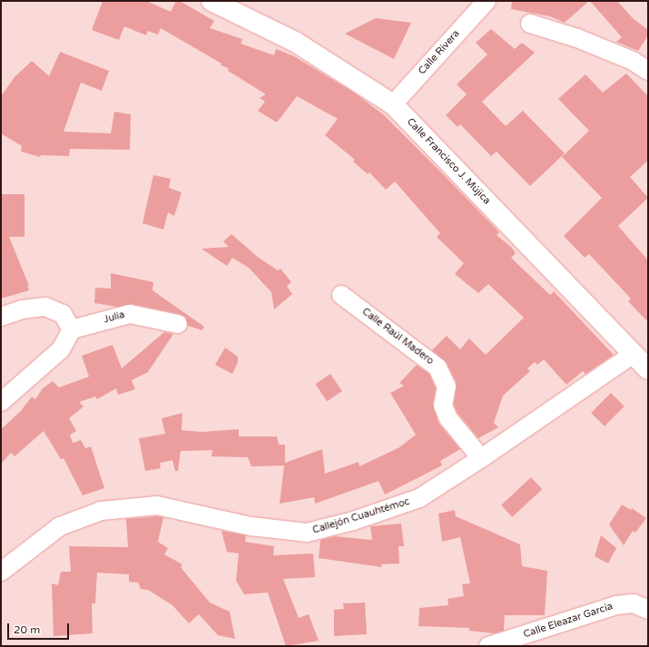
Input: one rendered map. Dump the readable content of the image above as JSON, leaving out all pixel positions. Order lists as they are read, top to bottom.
{
  "streets": {
    "street": [
      "Calle Rivera",
      "Calle Francisco J. Mújica",
      "Julia",
      "Calle Raúl Madero",
      "Callejón Cuauhtémoc",
      "Calle Eleazar García"
    ]
  },
  "crossings": [
    ["Calle Rivera", "Calle Francisco J. Mújica"],
    ["Calle Francisco J. Mújica", "Callejón Cuauhtémoc"],
    ["Calle Raúl Madero", "Callejón Cuauhtémoc"]
  ],
  "scale_bar": "20 m"
}
